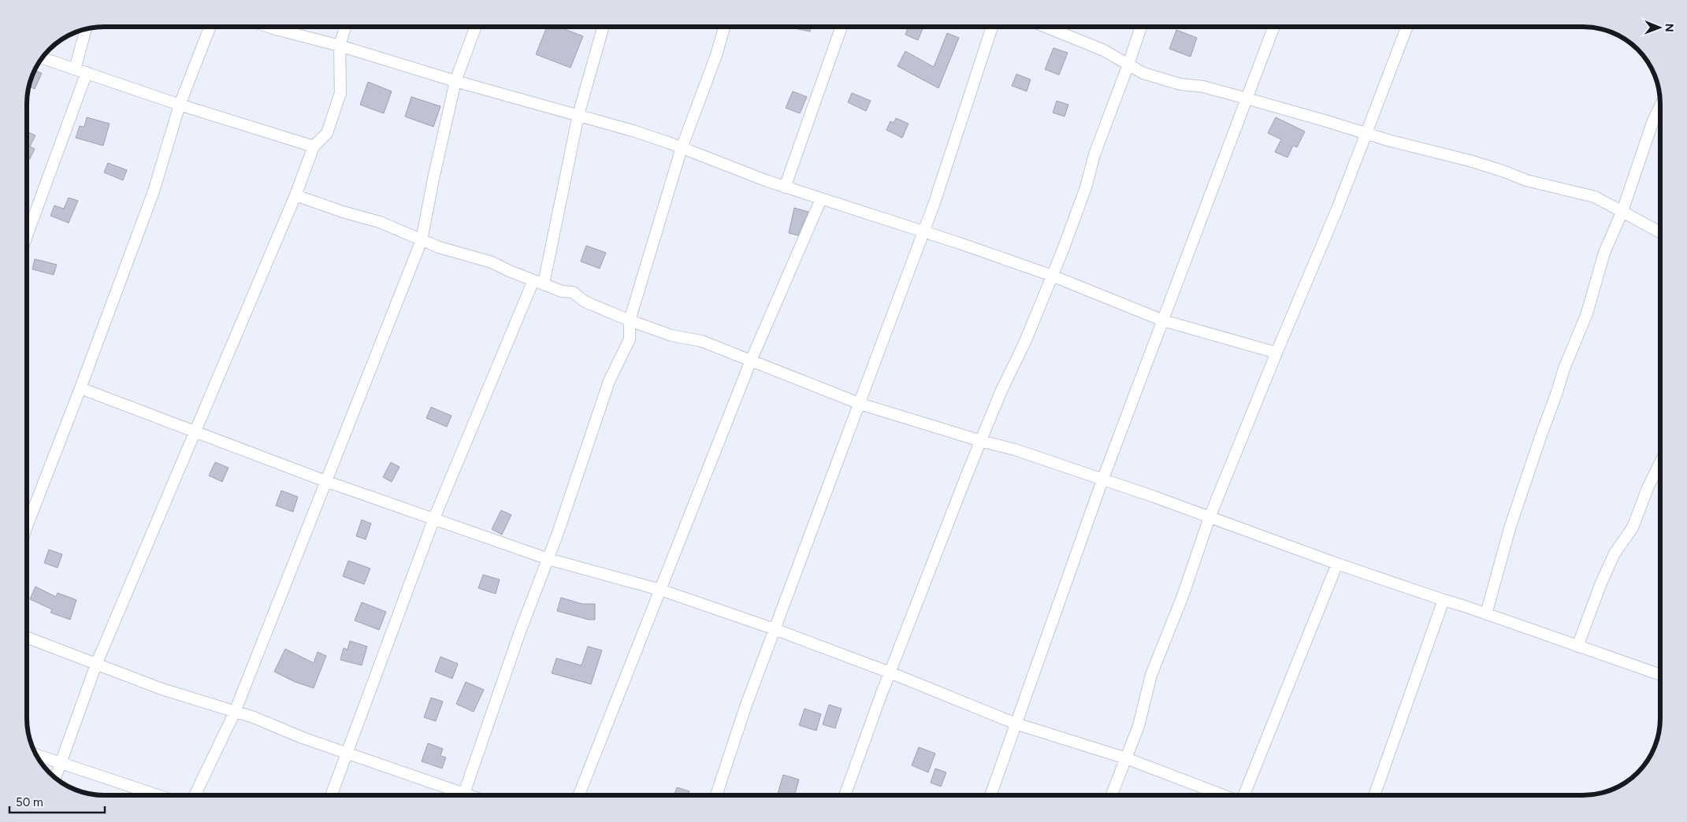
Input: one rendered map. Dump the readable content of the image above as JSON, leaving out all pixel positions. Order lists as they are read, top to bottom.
{
  "scale_bar": "50 m",
  "north": "right"
}
